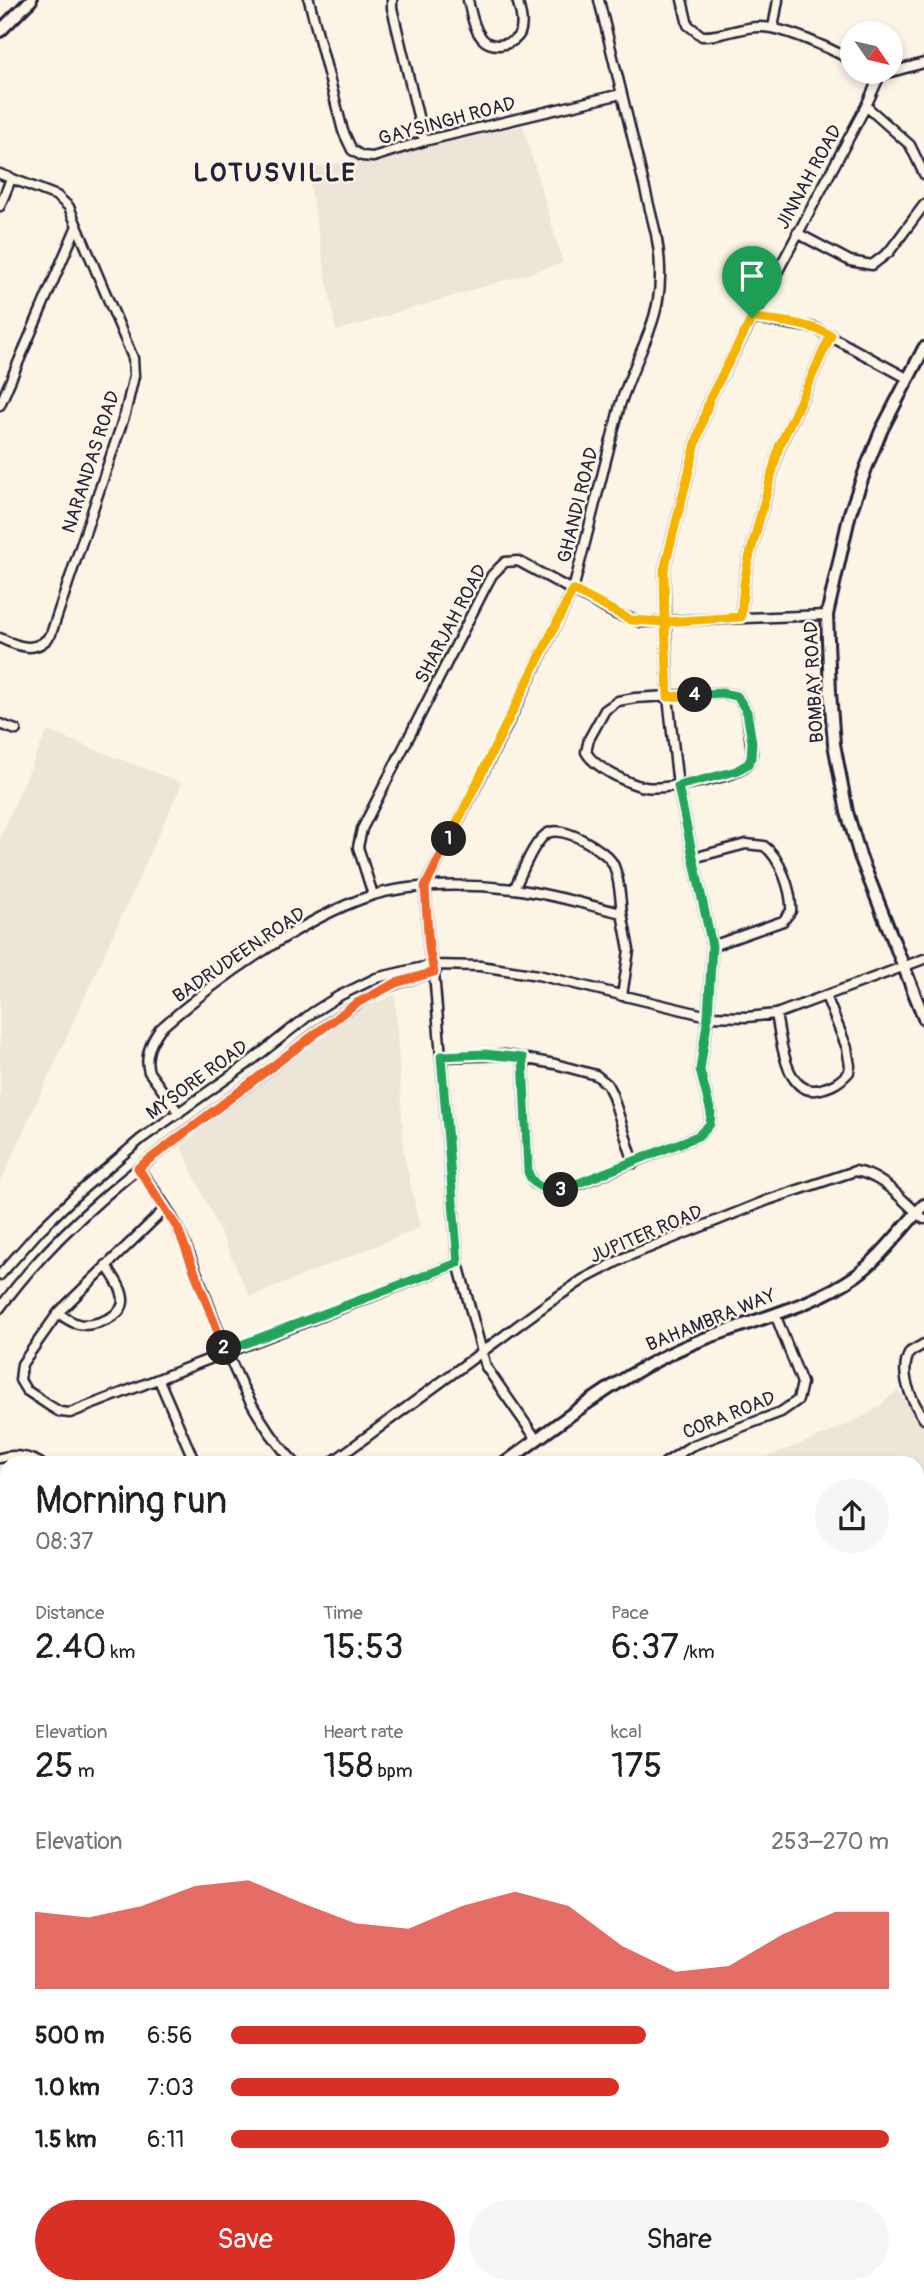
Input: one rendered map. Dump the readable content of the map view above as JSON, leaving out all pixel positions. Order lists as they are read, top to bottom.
{
  "streets": {
    "street": [
      "GAYSINGH ROAD",
      "JINNAH ROAD",
      "NARANDAS ROAD",
      "GHANDI ROAD",
      "SHARJAH ROAD",
      "BOMBAY ROAD",
      "BADRUDEEN ROAD",
      "MYSORE ROAD",
      "JUPITER ROAD",
      "BAHAMBRA WAY",
      "CORA ROAD"
    ]
  },
  "crossings": [
    ["GAYSINGH ROAD", "GHANDI ROAD"],
    ["JINNAH ROAD", "SHARJAH ROAD"],
    ["JINNAH ROAD", "MYSORE ROAD"],
    ["GHANDI ROAD", "SHARJAH ROAD"],
    ["GHANDI ROAD", "BADRUDEEN ROAD"],
    ["SHARJAH ROAD", "BOMBAY ROAD"],
    ["SHARJAH ROAD", "BADRUDEEN ROAD"],
    ["BOMBAY ROAD", "MYSORE ROAD"],
    ["BADRUDEEN ROAD", "MYSORE ROAD"],
    ["JUPITER ROAD", "BAHAMBRA WAY"],
    ["BAHAMBRA WAY", "CORA ROAD"]
  ],
  "districts": ["LOTUSVILLE"],
  "north": "bottom right",
  "page": {
    "pins": [
      "4",
      "1",
      "3",
      "2"
    ],
    "heading": ["Morning run", "08:37"],
    "stats": [
      ["Distance", "2.40 km"],
      ["Time", "15:53"],
      ["Pace", "6:37 /km"],
      ["Elevation", "25 m"],
      ["Heart rate", "158 bpm"],
      ["kcal", "175"]
    ],
    "chart": ["Elevation", "253–270 m"],
    "list": [
      {
        "name": "500 m",
        "note": "6:56"
      },
      {
        "name": "1.0 km",
        "note": "7:03"
      },
      {
        "name": "1.5 km",
        "note": "6:11"
      }
    ],
    "buttons": ["Save", "Share"]
  }
}
